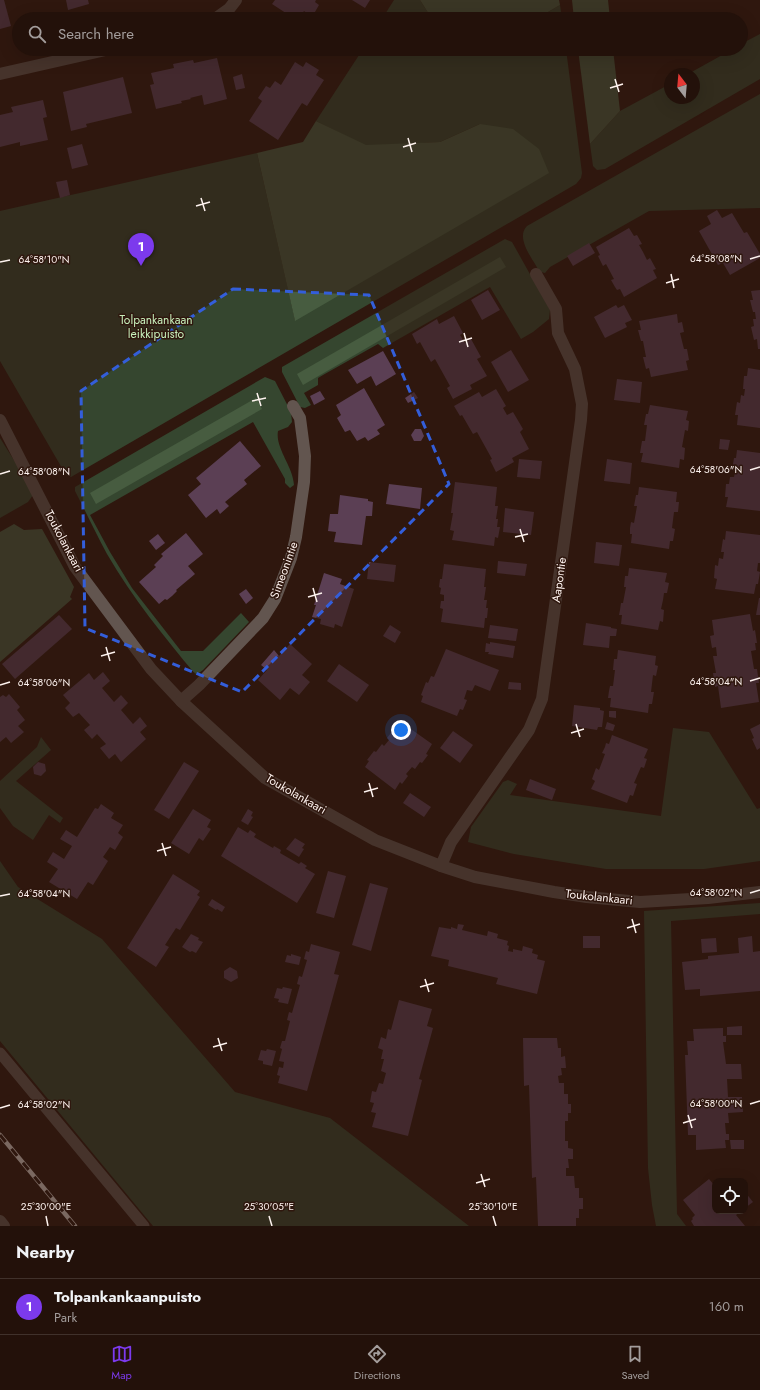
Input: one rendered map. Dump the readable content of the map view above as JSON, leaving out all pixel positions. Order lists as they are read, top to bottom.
{
  "streets": {
    "street": ["Toukolankaari", "Simeonintie", "Aapontie"]
  },
  "crossings": [
    ["Toukolankaari", "Simeonintie"],
    ["Toukolankaari", "Aapontie"]
  ],
  "parks": ["Tolpankankaan leikkipuisto"],
  "north": "top",
  "page": {
    "search": "Search here",
    "pins": "1",
    "heading": "Nearby",
    "list": [
      {
        "mark": "1",
        "name": "Tolpankankaanpuisto",
        "note": "Park",
        "value": "160 m"
      }
    ],
    "nav": ["Map", "Directions", "Saved"]
  },
  "coordinates": [
    "64°58'08\"N",
    "64°58'10\"N",
    "64°58'06\"N",
    "64°58'04\"N",
    "64°58'02\"N",
    "64°58'00\"N",
    "25°30'00\"E",
    "25°30'05\"E",
    "25°30'10\"E"
  ]
}
